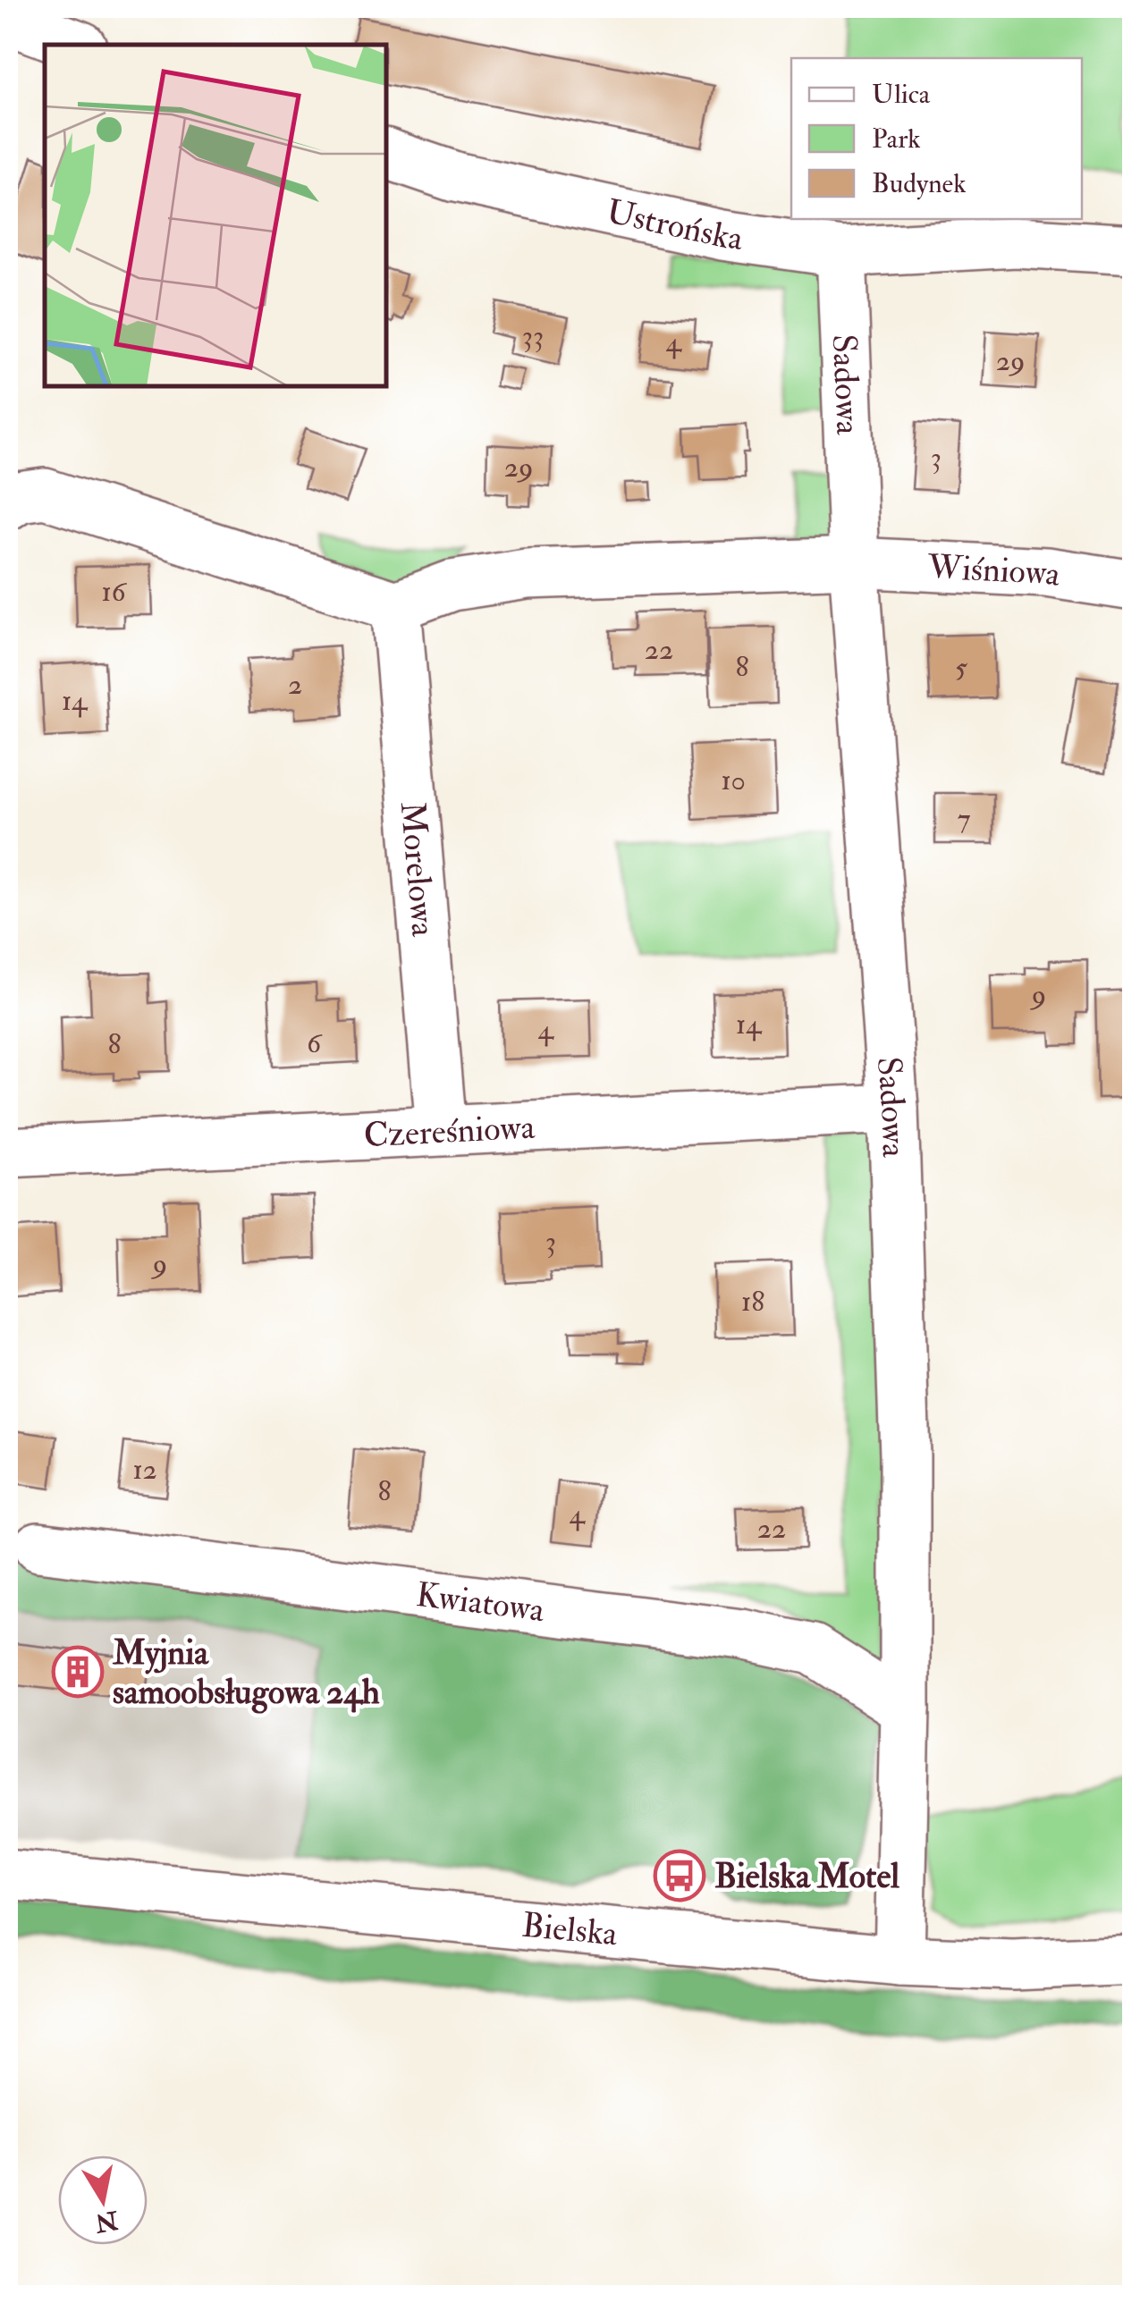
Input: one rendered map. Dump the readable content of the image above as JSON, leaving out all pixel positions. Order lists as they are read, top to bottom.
{
  "streets": {
    "street": [
      "Ustrońska",
      "Sadowa",
      "Wiśniowa",
      "Morelowa",
      "Czereśniowa",
      "Kwiatowa",
      "Bielska"
    ]
  },
  "crossings": [
    ["Ustrońska", "Sadowa"],
    ["Sadowa", "Wiśniowa"],
    ["Sadowa", "Czereśniowa"],
    ["Sadowa", "Kwiatowa"],
    ["Sadowa", "Bielska"],
    ["Morelowa", "Czereśniowa"]
  ],
  "places": {
    "building": ["Myjnia samoobsługowa 24h"],
    "bus stop": ["Bielska Motel"]
  },
  "house_numbers": [
    "33",
    "4",
    "29",
    "3",
    "29",
    "16",
    "22",
    "8",
    "5",
    "2",
    "14",
    "10",
    "7",
    "9",
    "14",
    "4",
    "6",
    "8",
    "3",
    "9",
    "18",
    "12",
    "8",
    "4",
    "22"
  ],
  "legend": ["Ulica", "Park", "Budynek"],
  "north": "bottom"
}
